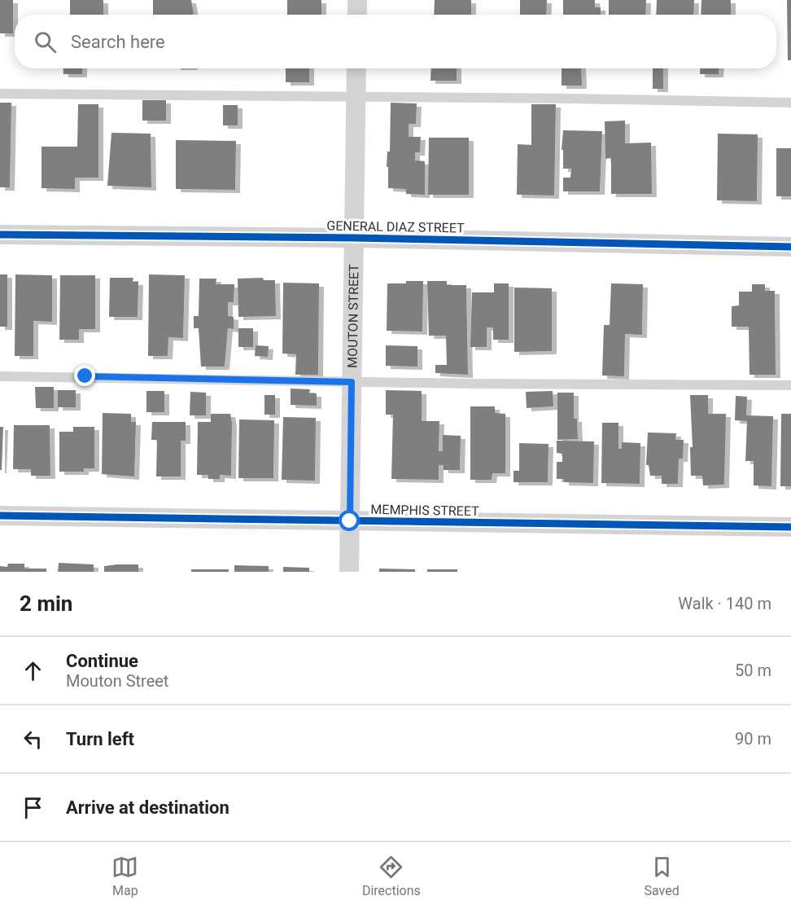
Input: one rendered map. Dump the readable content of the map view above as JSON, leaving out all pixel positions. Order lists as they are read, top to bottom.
{
  "streets": {
    "street": ["GENERAL DIAZ STREET", "MOUTON STREET", "MEMPHIS STREET"]
  },
  "crossings": [
    ["GENERAL DIAZ STREET", "MOUTON STREET"],
    ["MOUTON STREET", "MEMPHIS STREET"]
  ],
  "page": {
    "search": "Search here",
    "heading": ["2 min", "Walk · 140 m"],
    "list": [
      ["Continue", "Mouton Street", "50 m"],
      ["Turn left", "90 m"],
      "Arrive at destination"
    ],
    "nav": ["Map", "Directions", "Saved"]
  }
}
